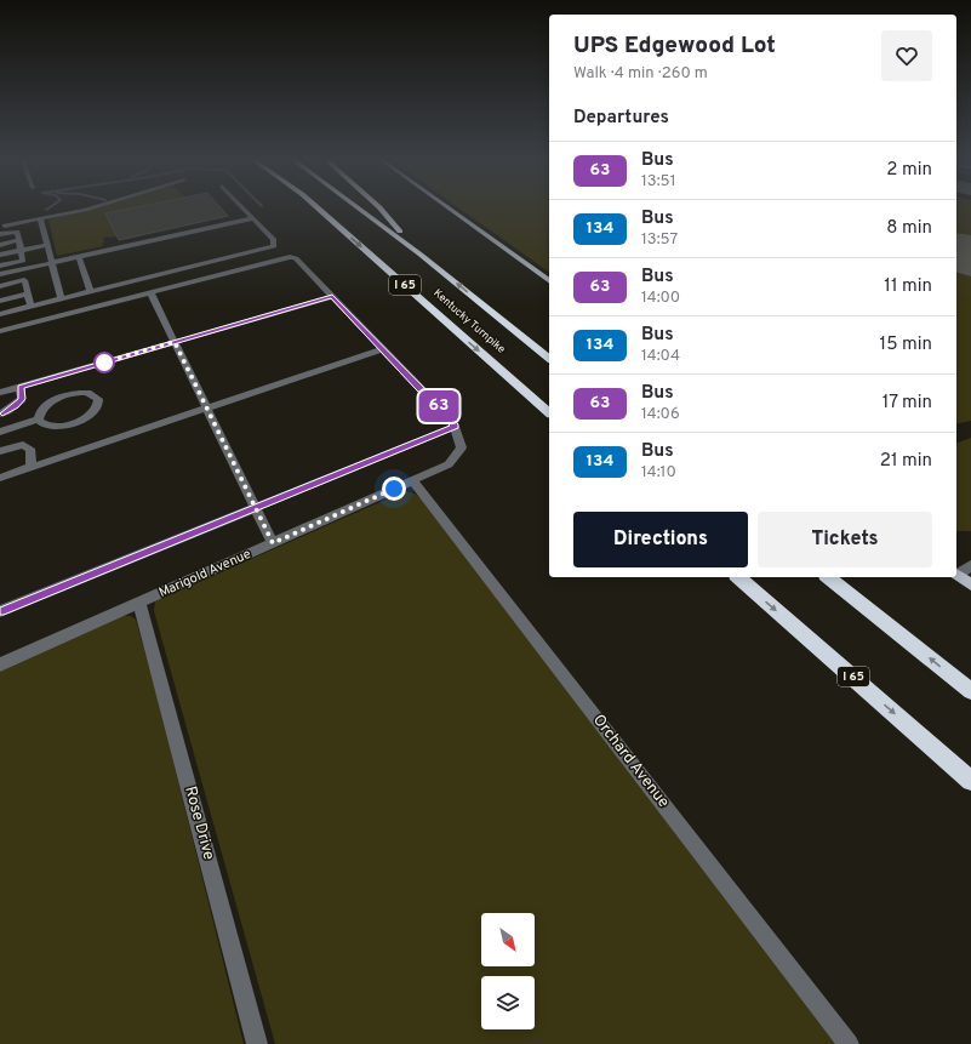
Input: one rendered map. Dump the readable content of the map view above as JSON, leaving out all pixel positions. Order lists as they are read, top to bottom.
{
  "streets": {
    "highway": ["I 65", "Kentucky Turnpike"],
    "street": ["Marigold Avenue", "Orchard Avenue", "Rose Drive"]
  },
  "crossings": [
    ["Marigold Avenue", "Orchard Avenue"],
    ["Marigold Avenue", "Rose Drive"]
  ],
  "lines": ["bus line 63"],
  "north": "bottom right",
  "page": {
    "on_map": "63",
    "heading": [
      ["UPS Edgewood Lot", "Walk · 4 min · 260 m"],
      "Departures"
    ],
    "list": [
      {
        "mark": "63",
        "name": "Bus",
        "note": "13:51",
        "value": "2 min"
      },
      {
        "mark": "134",
        "name": "Bus",
        "note": "13:57",
        "value": "8 min"
      },
      {
        "mark": "63",
        "name": "Bus",
        "note": "14:00",
        "value": "11 min"
      },
      {
        "mark": "134",
        "name": "Bus",
        "note": "14:04",
        "value": "15 min"
      },
      {
        "mark": "63",
        "name": "Bus",
        "note": "14:06",
        "value": "17 min"
      },
      {
        "mark": "134",
        "name": "Bus",
        "note": "14:10",
        "value": "21 min"
      }
    ],
    "buttons": ["Directions", "Tickets"]
  }
}
